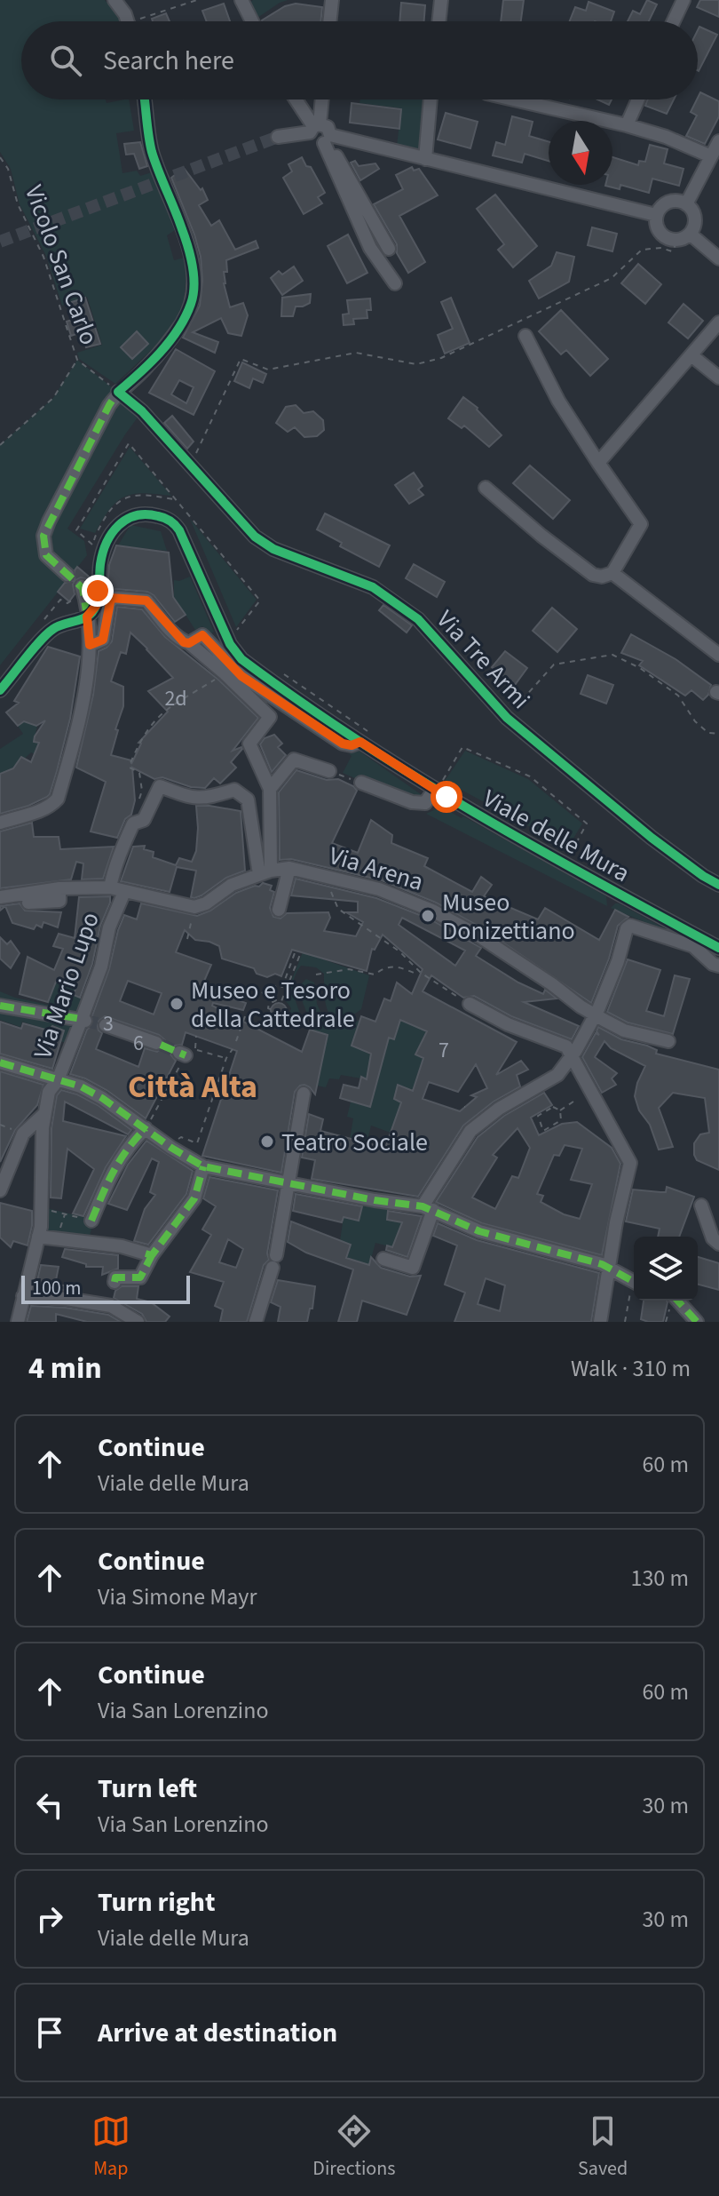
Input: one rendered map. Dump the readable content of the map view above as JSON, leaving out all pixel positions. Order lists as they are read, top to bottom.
{
  "streets": {
    "street": [
      "Via Tre Armi",
      "Viale delle Mura",
      "Via Arena",
      "Via Mario Lupo"
    ],
    "path": ["Vicolo San Carlo"]
  },
  "districts": ["Città Alta"],
  "places": ["Museo Donizettiano", "Museo e Tesoro della Cattedrale", "Teatro Sociale"],
  "house_numbers": [
    "2d",
    "3",
    "6",
    "7"
  ],
  "scale_bar": "100 m",
  "north": "bottom",
  "page": {
    "search": "Search here",
    "scale": "100 m",
    "heading": ["4 min", "Walk · 310 m"],
    "list": [
      ["Continue", "Viale delle Mura", "60 m"],
      ["Continue", "Via Simone Mayr", "130 m"],
      ["Continue", "Via San Lorenzino", "60 m"],
      ["Turn left", "Via San Lorenzino", "30 m"],
      ["Turn right", "Viale delle Mura", "30 m"],
      "Arrive at destination"
    ],
    "nav": ["Map", "Directions", "Saved"]
  }
}
